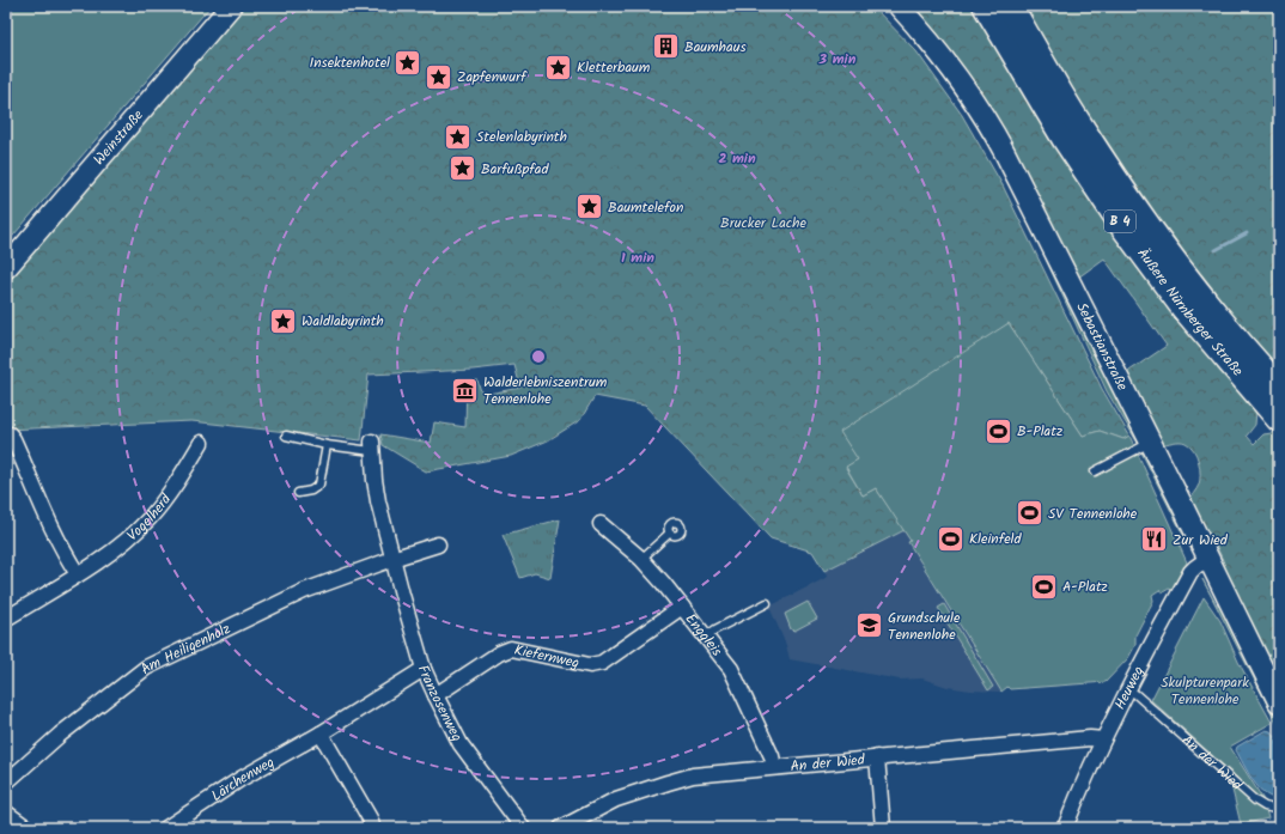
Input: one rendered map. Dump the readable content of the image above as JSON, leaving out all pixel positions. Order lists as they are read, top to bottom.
{
  "streets": {
    "highway": ["B 4", "Äußere Nürnberger Straße"],
    "street": [
      "Weinstraße",
      "Sebastianstraße",
      "Vogelherd",
      "Enggleis",
      "Am Heiligenholz",
      "Kiefernweg",
      "Heuweg",
      "Franzosenweg",
      "An der Wied",
      "Lärchenweg"
    ]
  },
  "crossings": [
    ["Sebastianstraße", "Heuweg"],
    ["Enggleis", "Kiefernweg"],
    ["Enggleis", "An der Wied"],
    ["Am Heiligenholz", "Franzosenweg"],
    ["Kiefernweg", "Franzosenweg"],
    ["Heuweg", "An der Wied"],
    ["Franzosenweg", "Lärchenweg"]
  ],
  "parks": ["Brucker Lache", "Skulpturenpark Tennenlohe"],
  "places": {
    "building": ["Baumhaus"],
    "place": [
      "Insektenhotel",
      "Kletterbaum",
      "Zapfenwurf",
      "Stelenlabyrinth",
      "Barfußpfad",
      "Baumtelefon",
      "Waldlabyrinth"
    ],
    "museum": ["Walderlebniszentrum Tennenlohe"],
    "sports": [
      "B-Platz",
      "SV Tennenlohe",
      "Kleinfeld",
      "A-Platz"
    ],
    "restaurant": ["Zur Wied"],
    "school or university": ["Grundschule Tennenlohe"]
  },
  "rings": ["3 min", "2 min", "1 min"]
}
